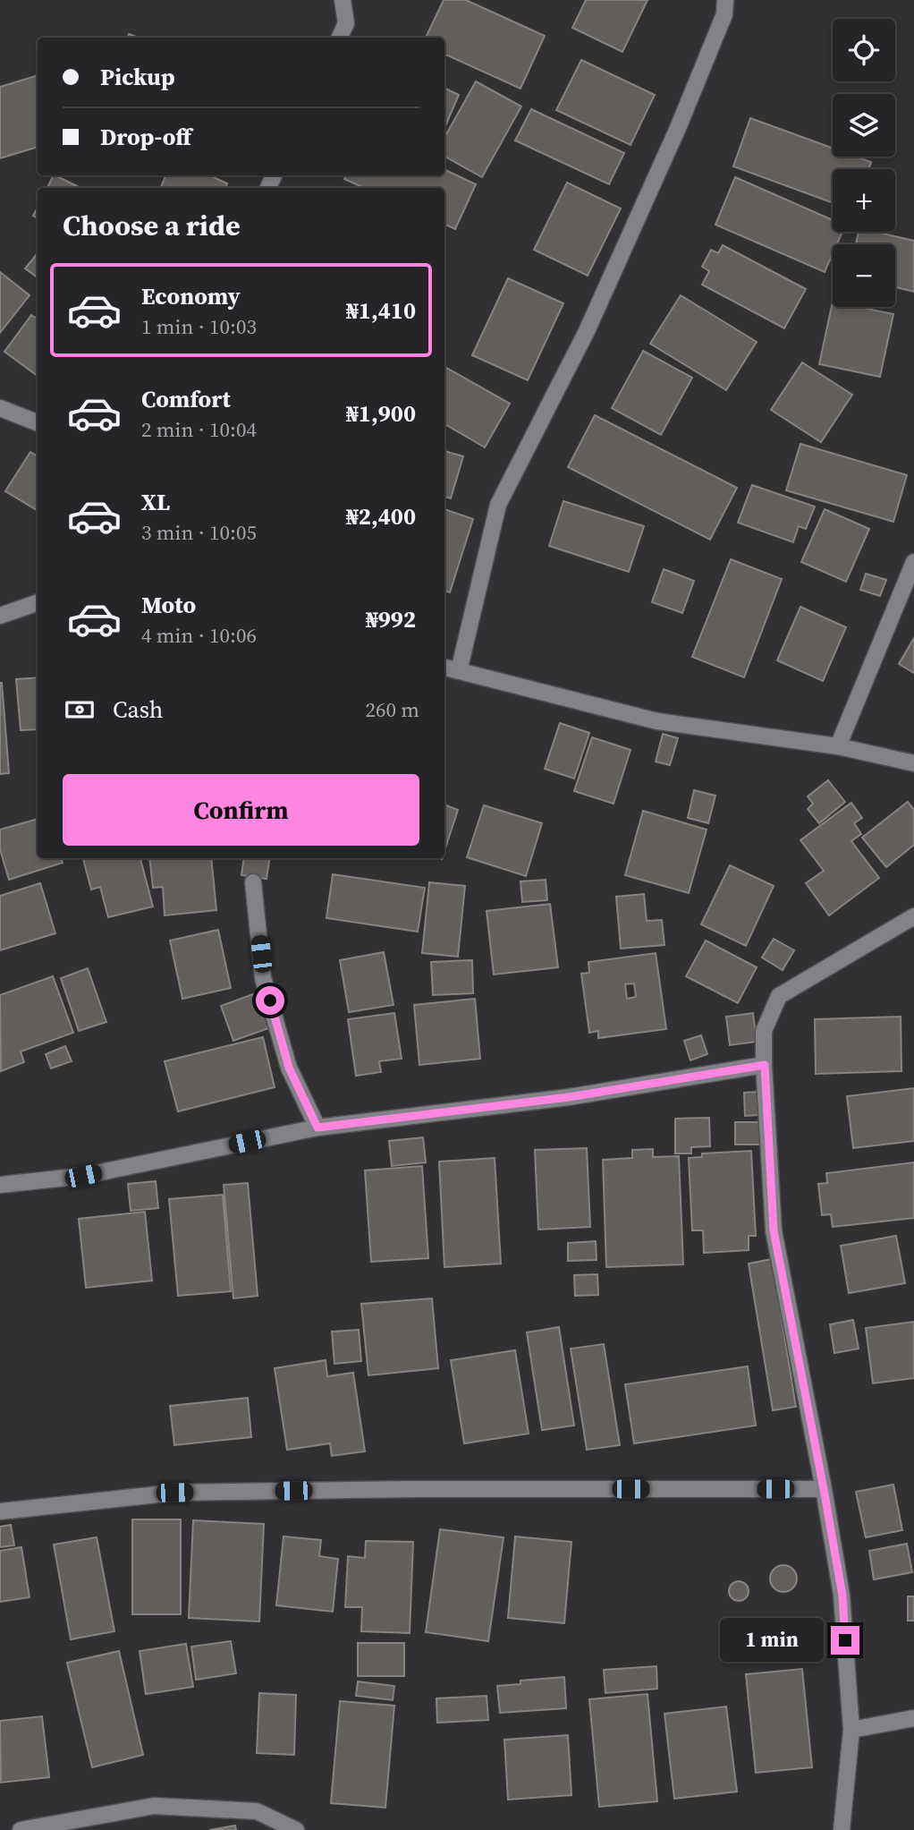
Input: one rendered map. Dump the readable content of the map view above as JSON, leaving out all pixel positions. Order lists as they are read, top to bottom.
{
  "page": {
    "map_buttons": ["+", "−"],
    "banner": ["Pickup", "Drop-off"],
    "heading": "Choose a ride",
    "list": [
      {
        "name": "Economy",
        "note": "1 min · 10:03",
        "value": "₦1,410"
      },
      {
        "name": "Comfort",
        "note": "2 min · 10:04",
        "value": "₦1,900"
      },
      {
        "name": "XL",
        "note": "3 min · 10:05",
        "value": "₦2,400"
      },
      {
        "name": "Moto",
        "note": "4 min · 10:06",
        "value": "₦992"
      }
    ],
    "pay": ["Cash", "260 m"],
    "buttons": "Confirm",
    "bubble": "1 min"
  }
}
